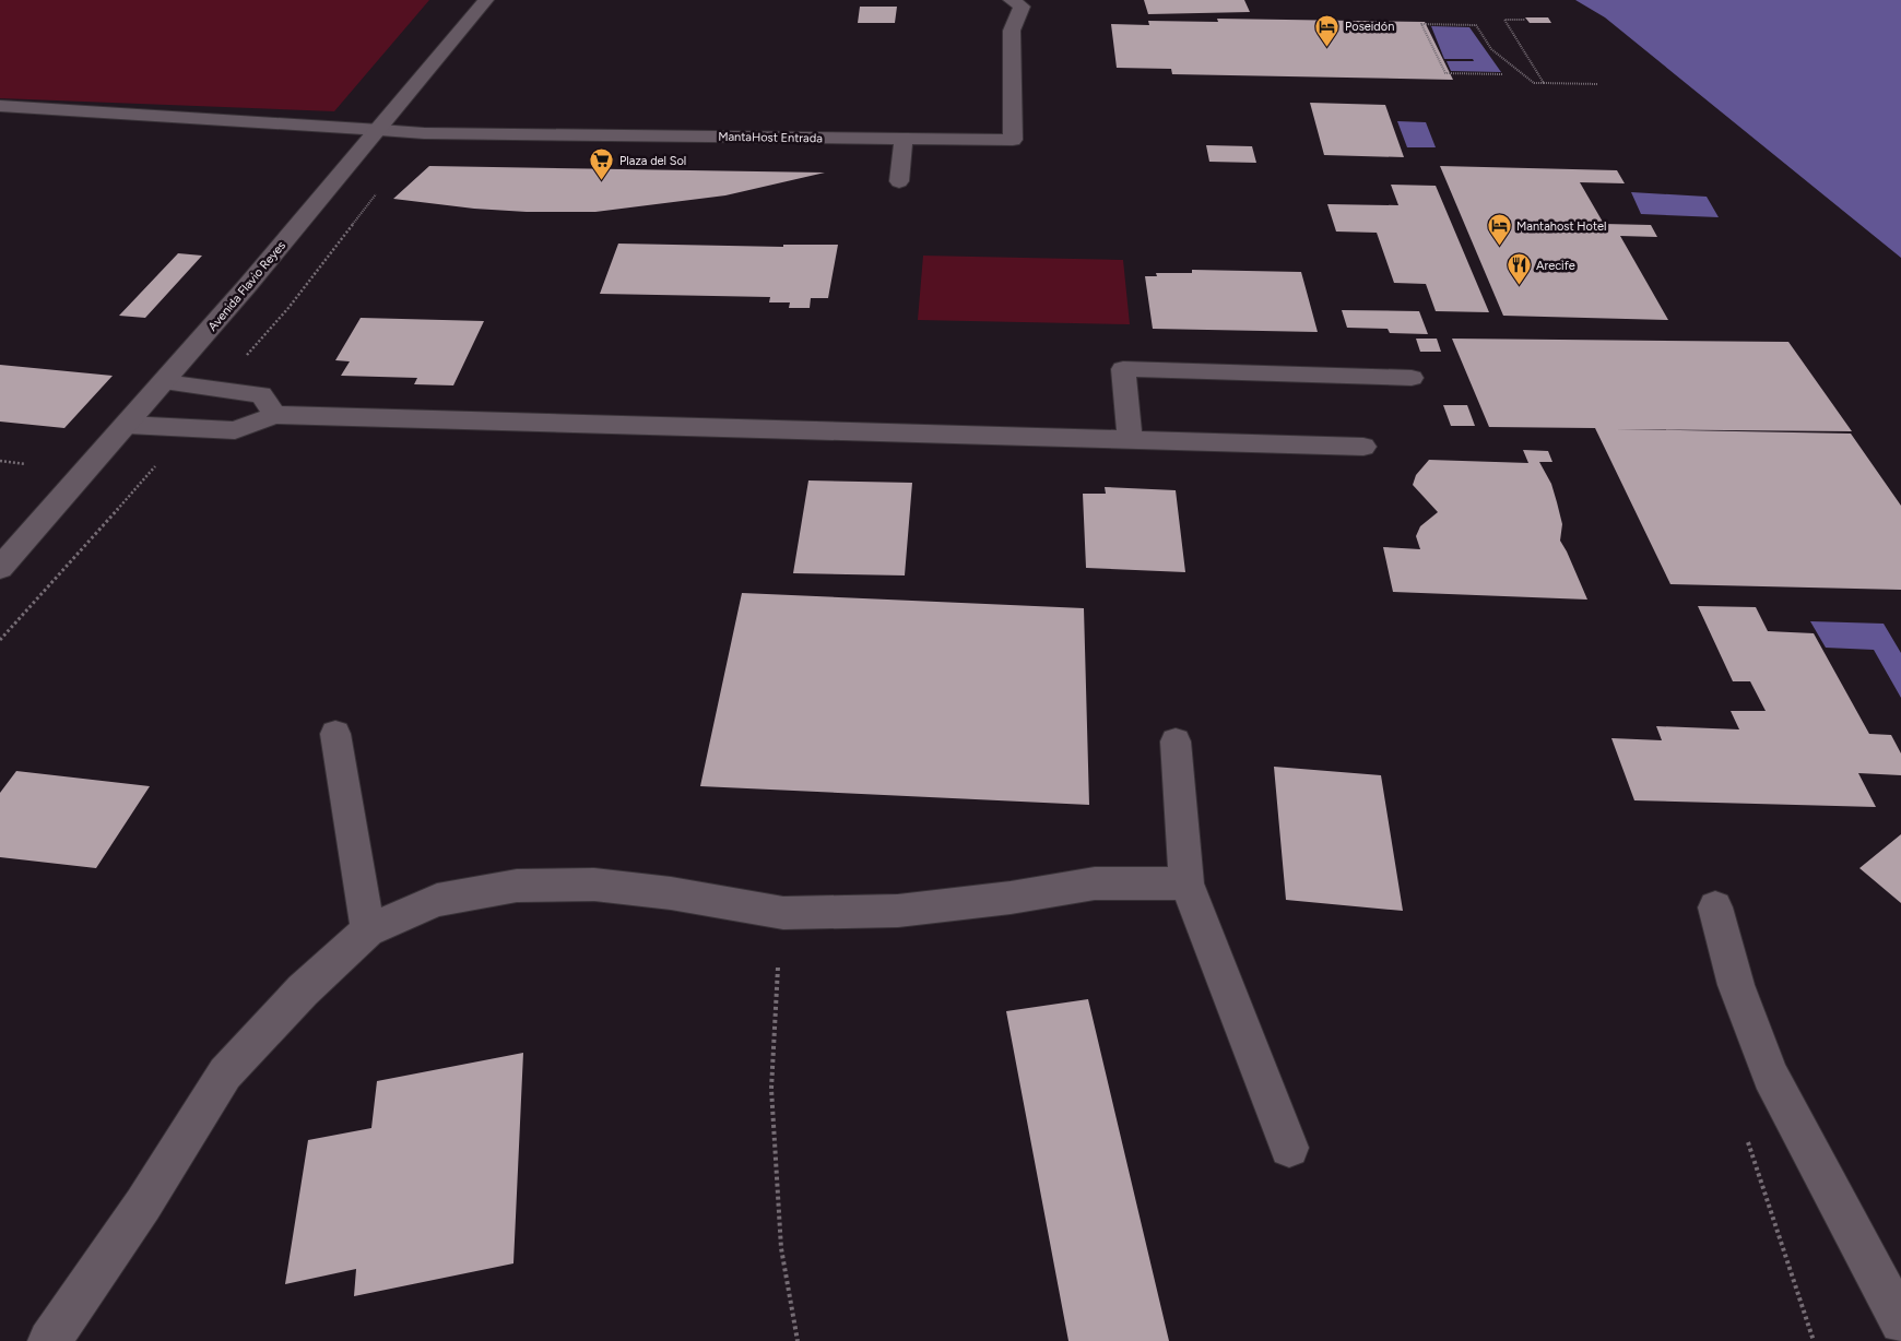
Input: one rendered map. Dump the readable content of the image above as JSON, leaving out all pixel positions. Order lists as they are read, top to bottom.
{
  "streets": {
    "street": ["MantaHost Entrada", "Avenida Flavio Reyes"]
  },
  "crossings": [
    ["MantaHost Entrada", "Avenida Flavio Reyes"]
  ],
  "places": {
    "hotel": ["Poseidón", "Mantahost Hotel"],
    "supermarket": ["Plaza del Sol"],
    "restaurant": ["Arecife"]
  }
}
